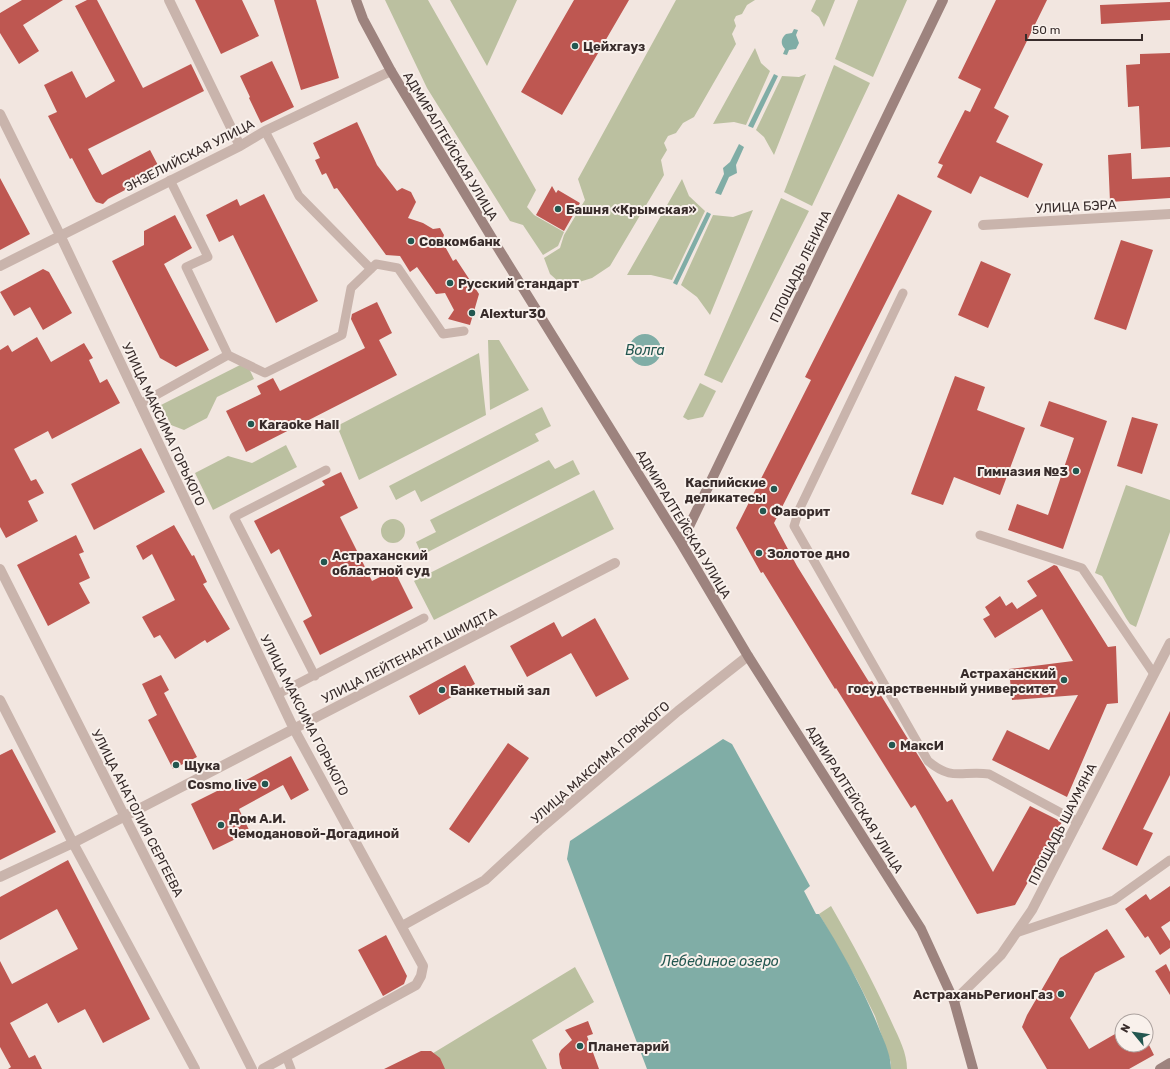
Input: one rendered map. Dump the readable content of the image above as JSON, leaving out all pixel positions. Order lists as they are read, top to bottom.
{
  "streets": {
    "main road": ["АДМИРАЛТЕЙСКАЯ УЛИЦА", "ПЛОЩАДЬ ЛЕНИНА"],
    "street": [
      "ЭНЗЕЛИЙСКАЯ УЛИЦА",
      "УЛИЦА БЭРА",
      "УЛИЦА МАКСИМА ГОРЬКОГО",
      "УЛИЦА ЛЕЙТЕНАНТА ШМИДТА",
      "УЛИЦА АНАТОЛИЯ СЕРГЕЕВА",
      "ПЛОЩАДЬ ШАУМЯНА"
    ]
  },
  "crossings": [
    ["АДМИРАЛТЕЙСКАЯ УЛИЦА", "ЭНЗЕЛИЙСКАЯ УЛИЦА"],
    ["АДМИРАЛТЕЙСКАЯ УЛИЦА", "ПЛОЩАДЬ ЛЕНИНА"],
    ["АДМИРАЛТЕЙСКАЯ УЛИЦА", "УЛИЦА МАКСИМА ГОРЬКОГО"],
    ["АДМИРАЛТЕЙСКАЯ УЛИЦА", "ПЛОЩАДЬ ШАУМЯНА"],
    ["ЭНЗЕЛИЙСКАЯ УЛИЦА", "УЛИЦА МАКСИМА ГОРЬКОГО"],
    ["УЛИЦА МАКСИМА ГОРЬКОГО", "УЛИЦА ЛЕЙТЕНАНТА ШМИДТА"],
    ["УЛИЦА ЛЕЙТЕНАНТА ШМИДТА", "УЛИЦА АНАТОЛИЯ СЕРГЕЕВА"]
  ],
  "water": ["Волга", "Лебединое озеро"],
  "places": [
    "Цейхгауз",
    "Башня «Крымская»",
    "Совкомбанк",
    "Русский стандарт",
    "Alextur30",
    "Karaoke Hall",
    "Гимназия №3",
    "Каспийские деликатесы",
    "Фаворит",
    "Золотое дно",
    "Астраханский областной суд",
    "Астраханский государственный университет",
    "Банкетный зал",
    "МаксИ",
    "Щука",
    "Cosmo live",
    "Дом А.И. Чемодановой-Догадиной",
    "АстраханьРегионГаз",
    "Планетарий"
  ],
  "scale_bar": "50 m",
  "north": "top left"
}
